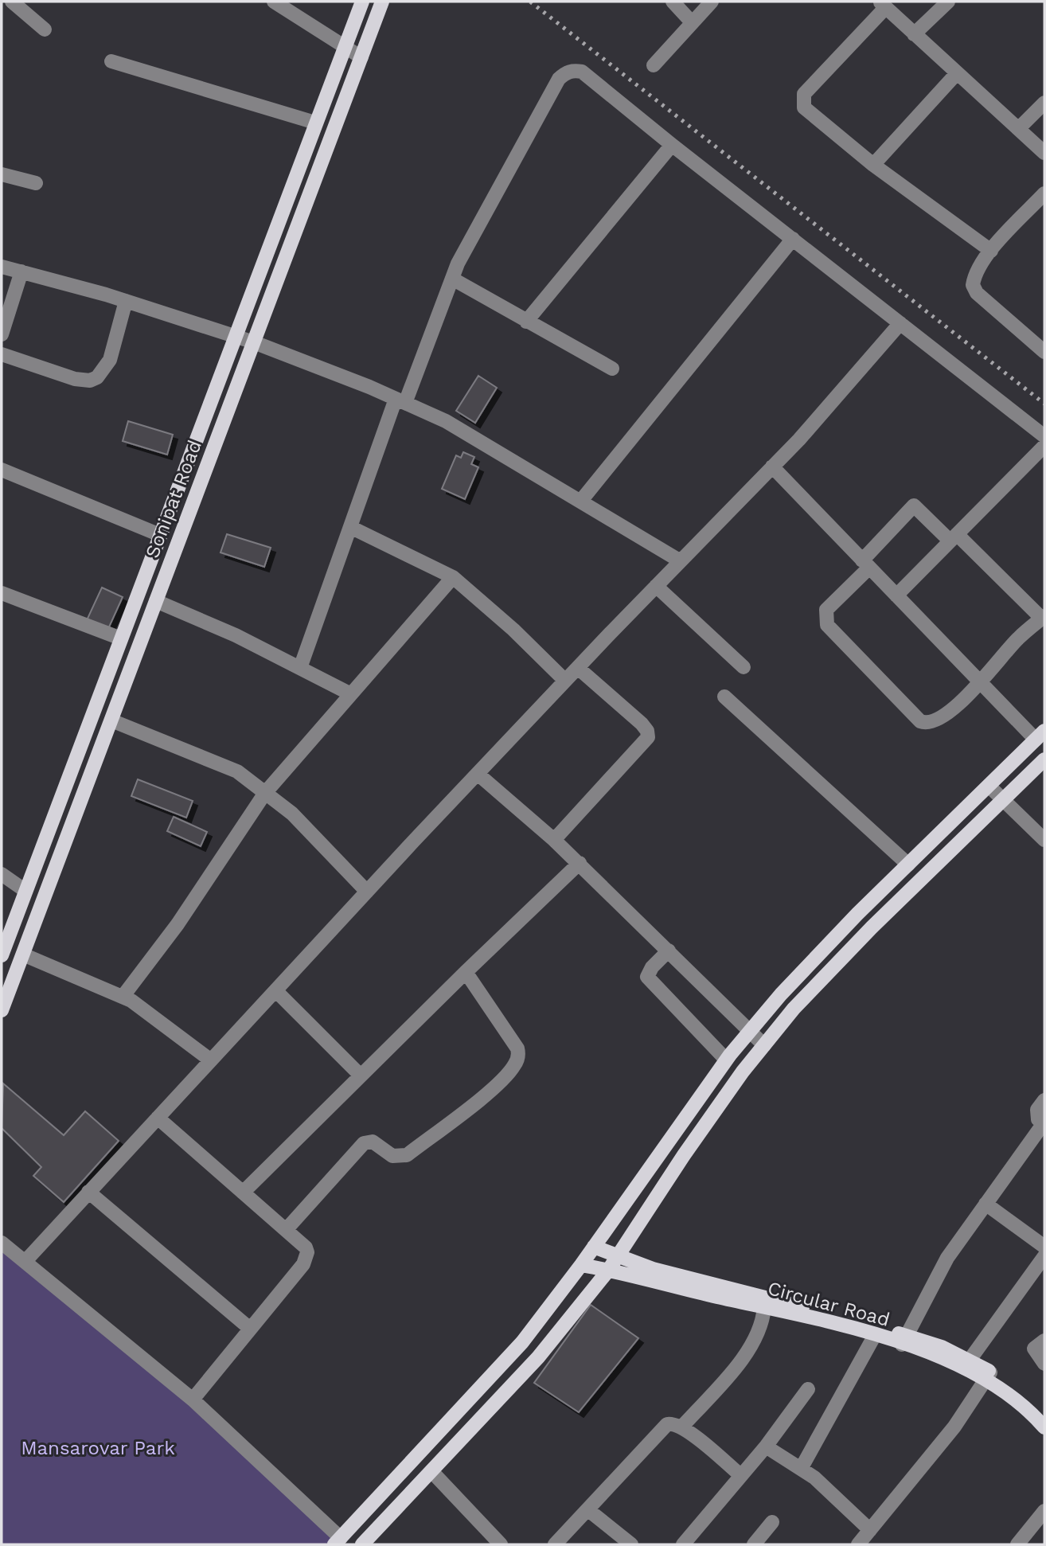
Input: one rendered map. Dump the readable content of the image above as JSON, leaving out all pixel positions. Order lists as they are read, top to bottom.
{
  "streets": {
    "main road": ["Sonipat Road", "Circular Road"]
  },
  "parks": ["Mansarovar Park"]
}
